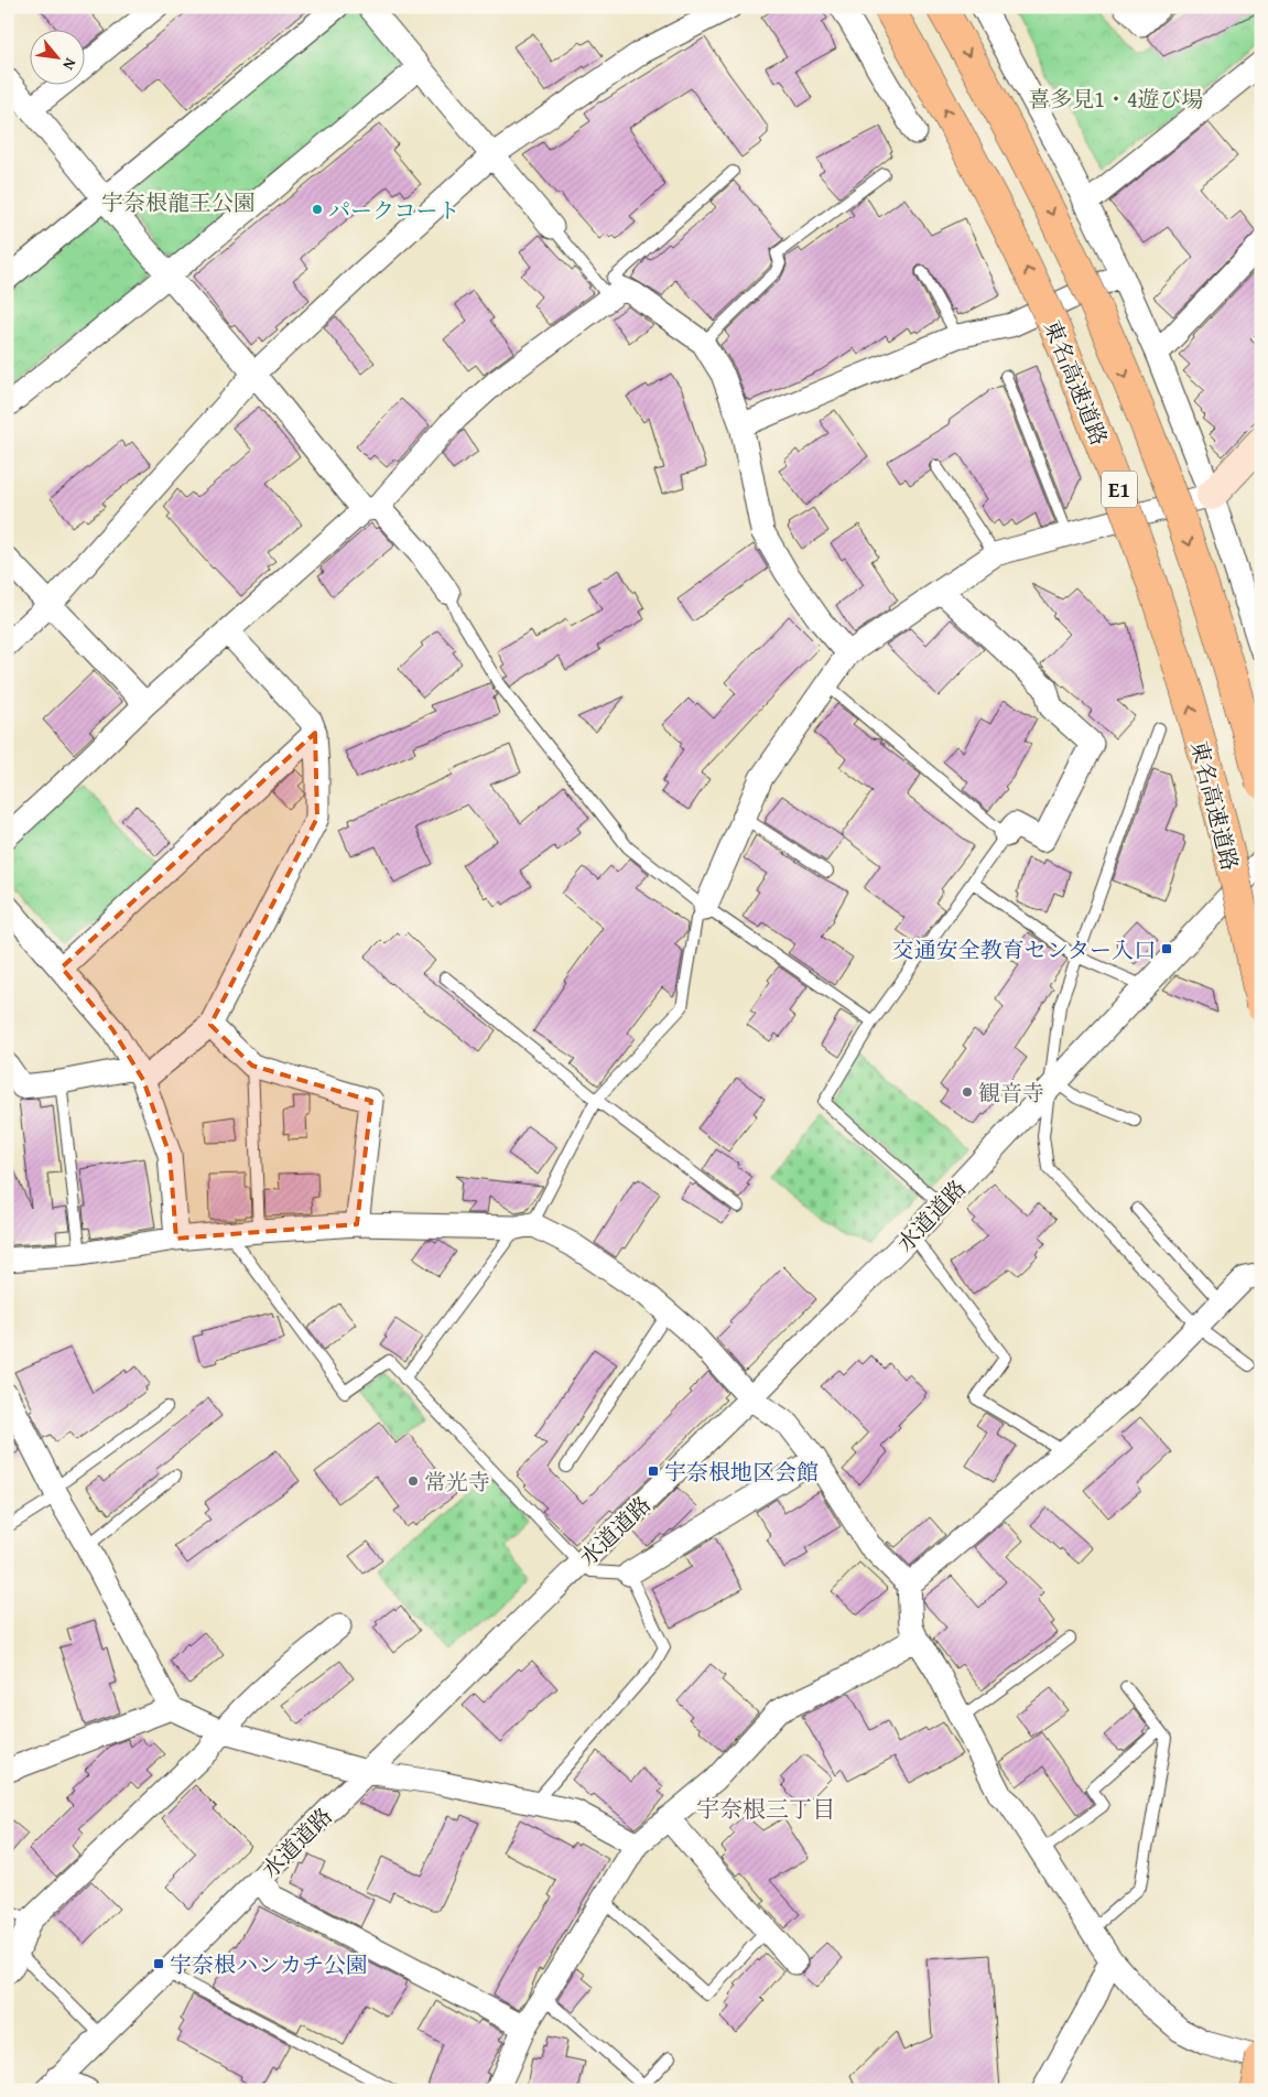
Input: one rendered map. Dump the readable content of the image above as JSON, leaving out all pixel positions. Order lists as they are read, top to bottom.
{
  "streets": {
    "highway": ["東名高速道路", "E1"],
    "street": ["水道道路"]
  },
  "districts": ["宇奈根三丁目"],
  "parks": ["喜多見1・4遊び場", "宇奈根龍王公園"],
  "places": {
    "other": ["パークコート", "観音寺", "常光寺"],
    "transit": ["交通安全教育センター入口", "宇奈根地区会館", "宇奈根ハンカチ公園"]
  },
  "north": "bottom right"
}
